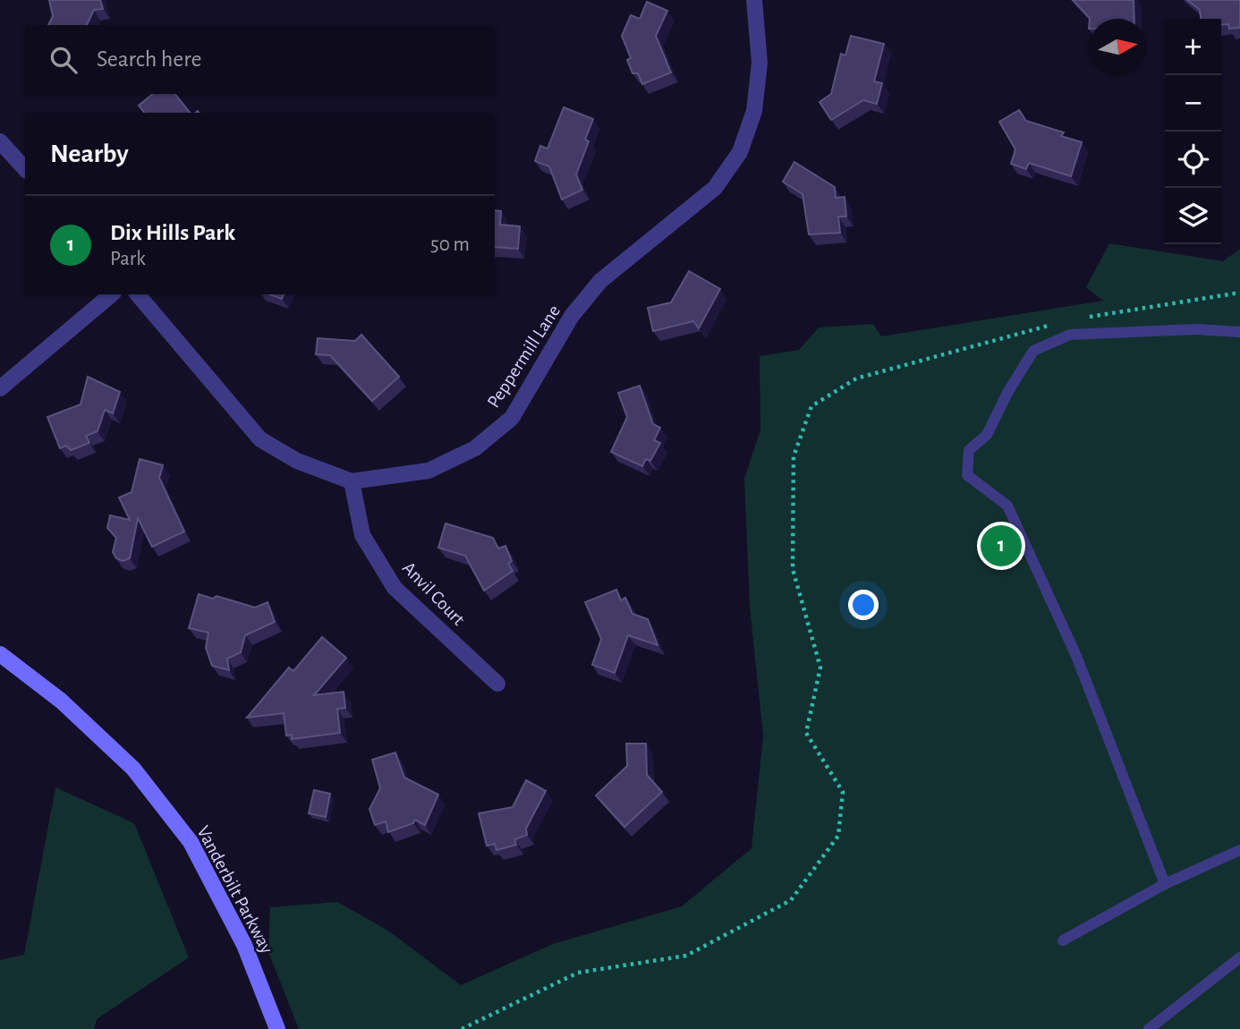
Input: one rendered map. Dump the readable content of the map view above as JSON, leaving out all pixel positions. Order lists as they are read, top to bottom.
{
  "streets": {
    "main road": ["Vanderbilt Parkway"],
    "street": ["Peppermill Lane", "Anvil Court"]
  },
  "crossings": [
    ["Peppermill Lane", "Anvil Court"]
  ],
  "north": "right",
  "page": {
    "map_buttons": ["+", "−"],
    "search": "Search here",
    "heading": "Nearby",
    "list": [
      {
        "mark": "1",
        "name": "Dix Hills Park",
        "note": "Park",
        "value": "50 m"
      }
    ],
    "pins": "1"
  }
}
